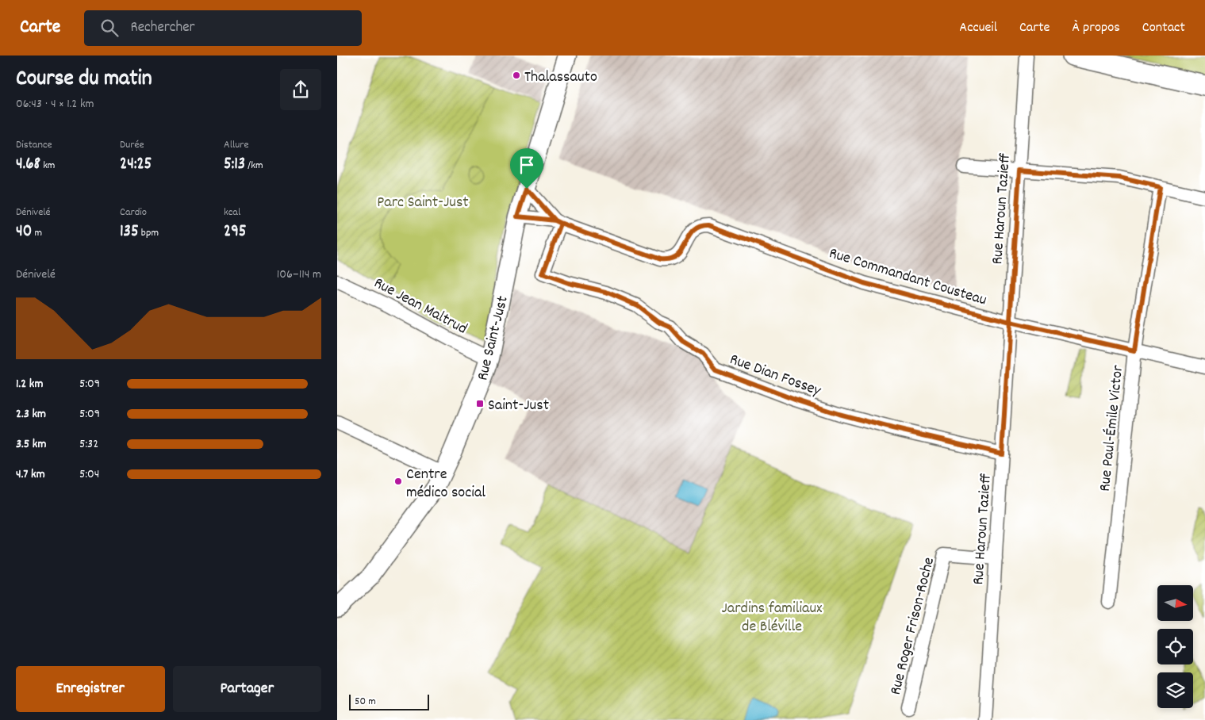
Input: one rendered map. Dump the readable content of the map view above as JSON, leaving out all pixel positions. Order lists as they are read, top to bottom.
{
  "streets": {
    "street": [
      "Rue Haroun Tazieff",
      "Rue Commandant Cousteau",
      "Rue Jean Maltrud",
      "Rue Saint-Just",
      "Rue Dian Fossey",
      "Rue Paul-Émile Victor",
      "Rue Roger Frison-Roche"
    ]
  },
  "crossings": [
    ["Rue Haroun Tazieff", "Rue Commandant Cousteau"],
    ["Rue Haroun Tazieff", "Rue Dian Fossey"],
    ["Rue Haroun Tazieff", "Rue Roger Frison-Roche"],
    ["Rue Commandant Cousteau", "Rue Saint-Just"],
    ["Rue Commandant Cousteau", "Rue Dian Fossey"],
    ["Rue Commandant Cousteau", "Rue Paul-Émile Victor"],
    ["Rue Jean Maltrud", "Rue Saint-Just"]
  ],
  "parks": ["Parc Saint-Just", "Jardins familiaux de Bléville"],
  "places": {
    "other": ["Thalassauto", "Centre médico social"],
    "transit": ["Saint-Just"]
  },
  "scale_bar": "50 m",
  "north": "right",
  "page": {
    "header": "Carte",
    "search": "Rechercher",
    "nav": [
      "Accueil",
      "Carte",
      "À propos",
      "Contact"
    ],
    "heading": ["Course du matin", "06:43 · 4 × 1.2 km"],
    "stats": [
      ["Distance", "4.68 km"],
      ["Durée", "24:25"],
      ["Allure", "5:13 /km"],
      ["Dénivelé", "40 m"],
      ["Cardio", "135 bpm"],
      ["kcal", "295"]
    ],
    "chart": ["Dénivelé", "106–114 m"],
    "list": [
      {
        "name": "1.2 km",
        "note": "5:09"
      },
      {
        "name": "2.3 km",
        "note": "5:09"
      },
      {
        "name": "3.5 km",
        "note": "5:32"
      },
      {
        "name": "4.7 km",
        "note": "5:04"
      }
    ],
    "buttons": ["Enregistrer", "Partager"],
    "scale": "50 m"
  }
}
